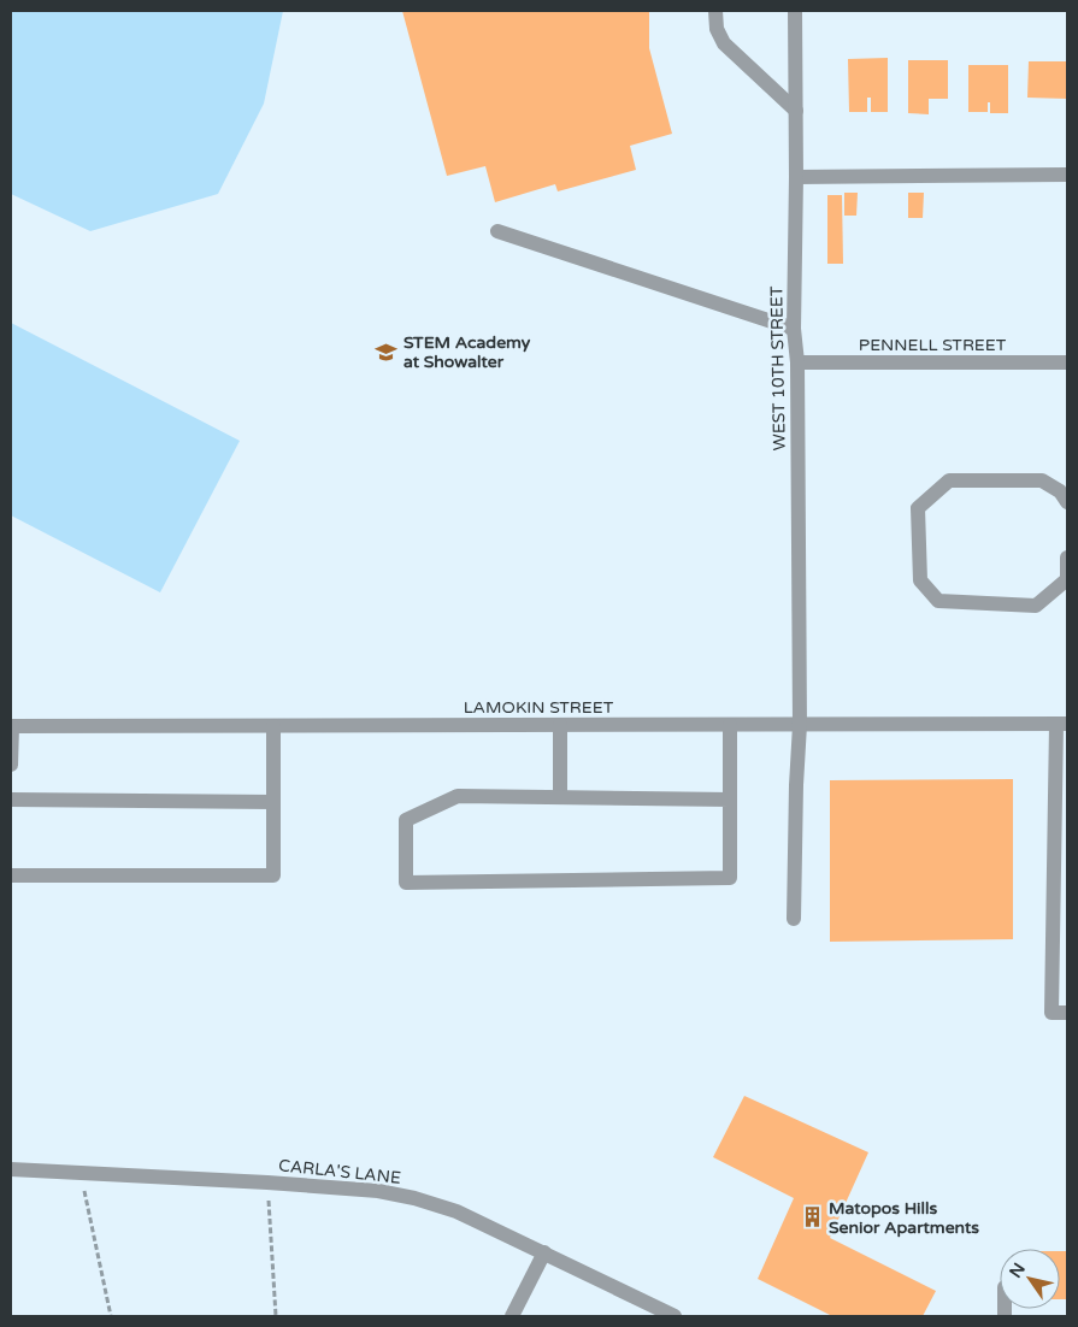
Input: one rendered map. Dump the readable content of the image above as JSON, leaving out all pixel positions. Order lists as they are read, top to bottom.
{
  "streets": {
    "street": [
      "PENNELL STREET",
      "WEST 10TH STREET",
      "LAMOKIN STREET",
      "CARLA'S LANE"
    ]
  },
  "crossings": [
    ["PENNELL STREET", "WEST 10TH STREET"],
    ["WEST 10TH STREET", "LAMOKIN STREET"]
  ],
  "places": {
    "school or university": ["STEM Academy at Showalter"],
    "building": ["Matopos Hills Senior Apartments"]
  },
  "north": "top left"
}
